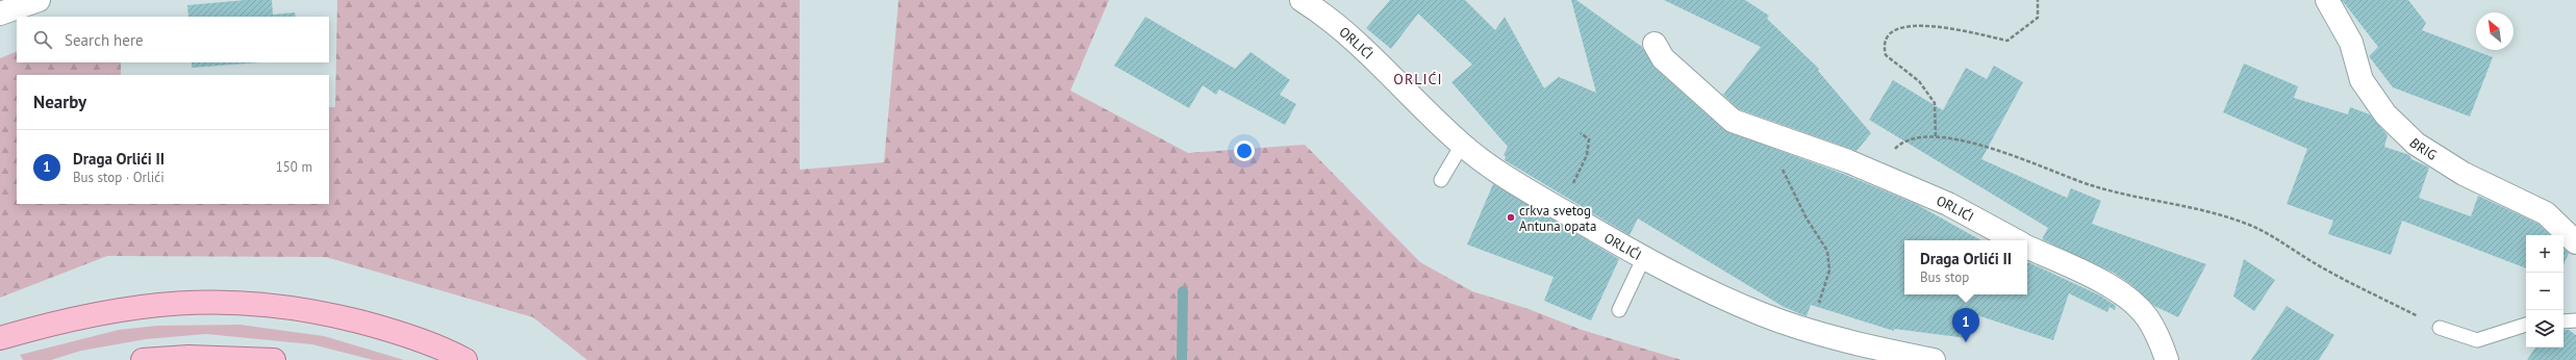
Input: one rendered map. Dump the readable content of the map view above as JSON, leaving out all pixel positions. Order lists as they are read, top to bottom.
{
  "streets": {
    "street": ["ORLIĆI", "BRIG"]
  },
  "districts": ["ORLIĆI"],
  "places": ["crkva svetog Antuna opata"],
  "north": "top left",
  "page": {
    "search": "Search here",
    "heading": "Nearby",
    "list": [
      {
        "mark": "1",
        "name": "Draga Orlići II",
        "note": "Bus stop · Orlići",
        "value": "150 m"
      }
    ],
    "map_buttons": ["+", "−"],
    "popup": ["Draga Orlići II", "Bus stop"],
    "pins": "1"
  }
}
